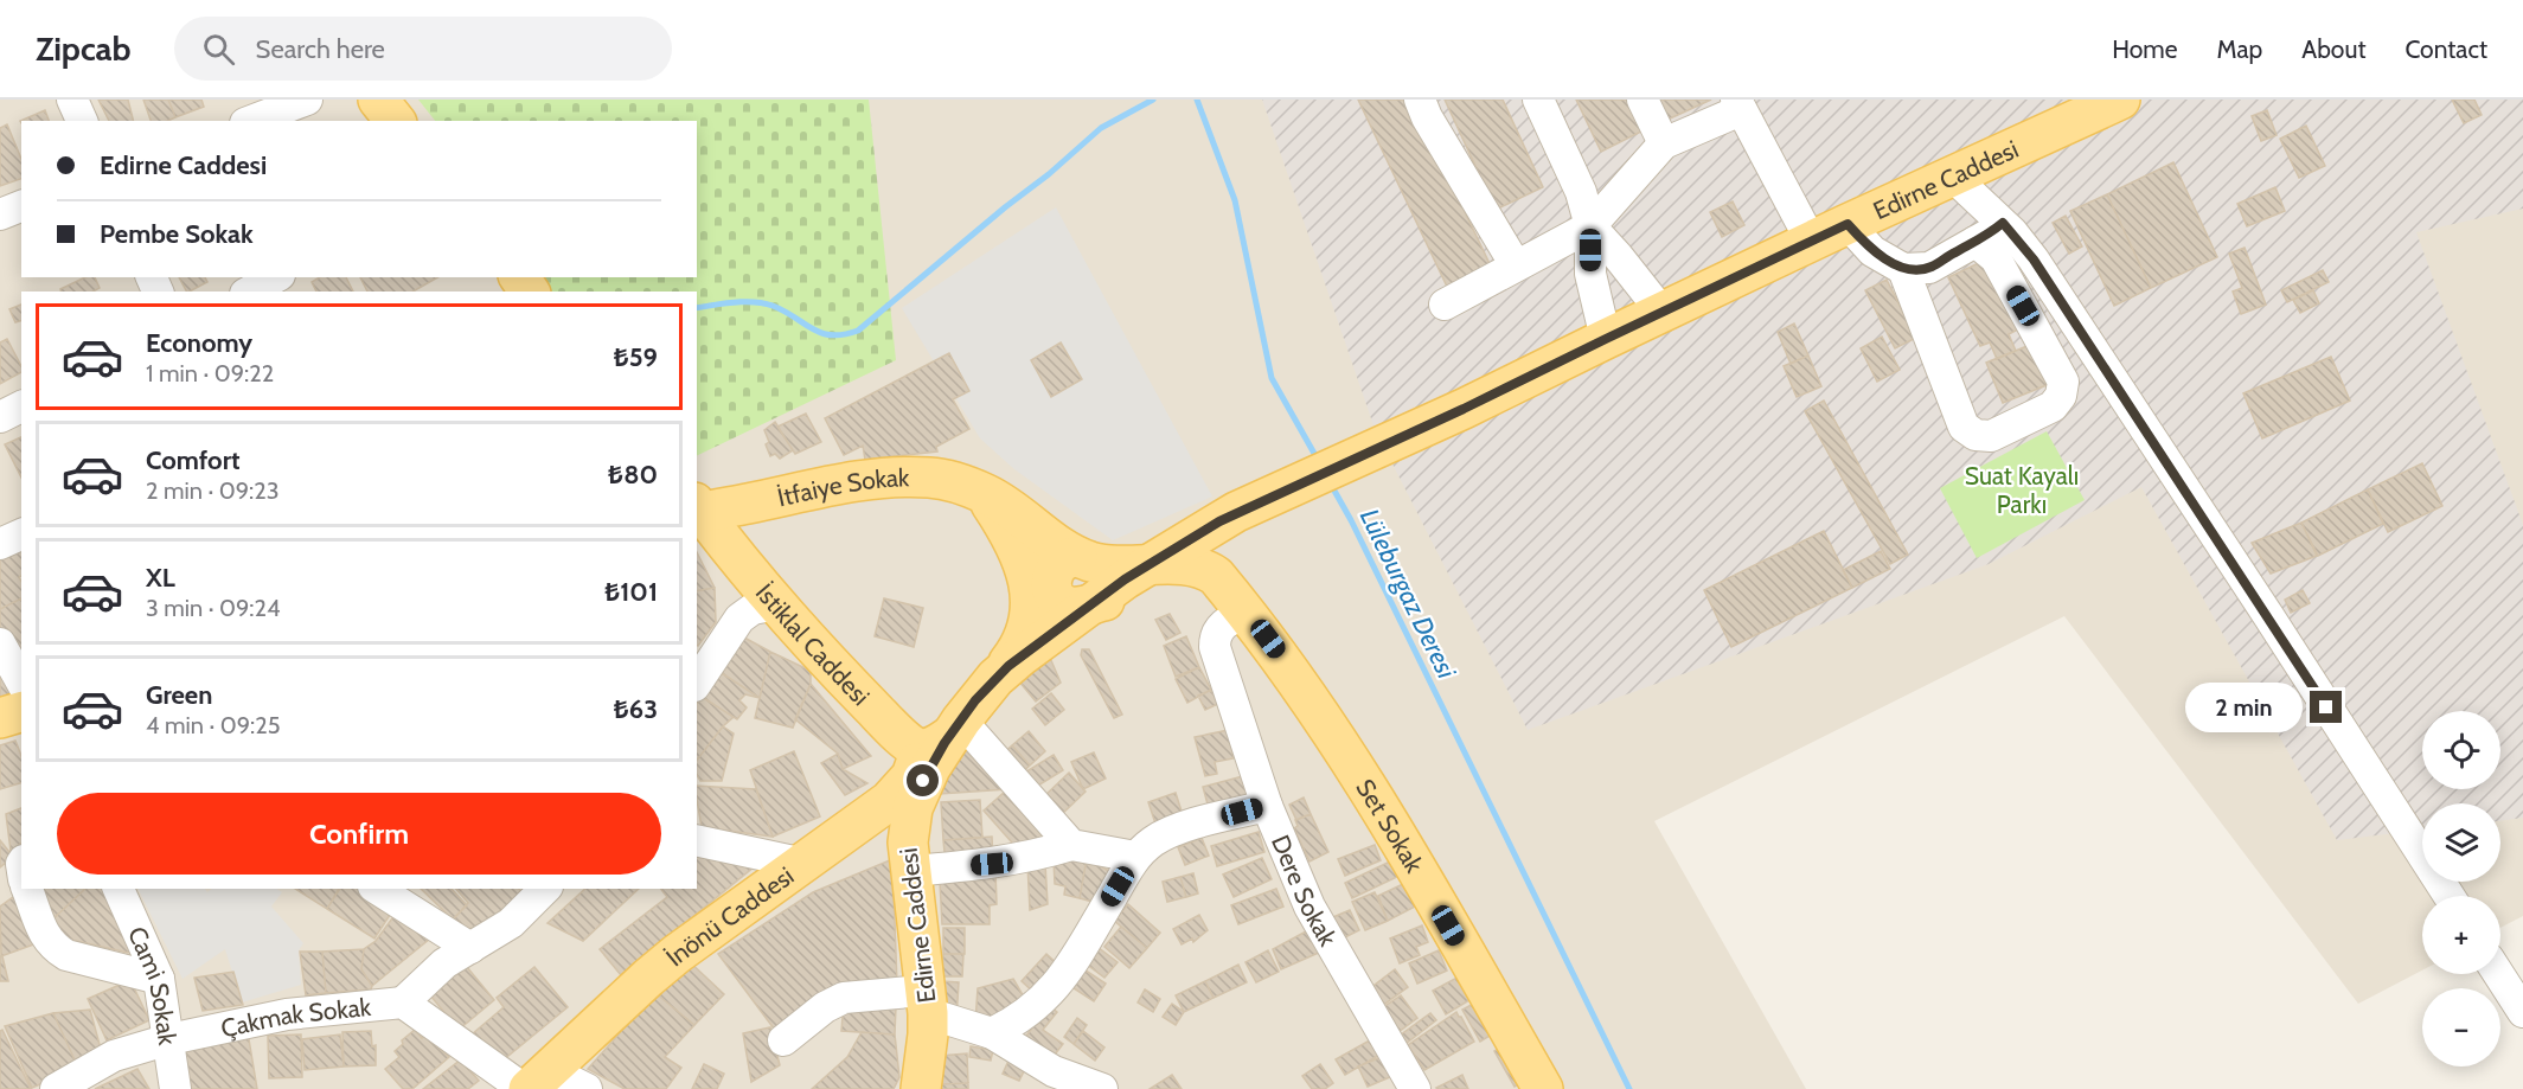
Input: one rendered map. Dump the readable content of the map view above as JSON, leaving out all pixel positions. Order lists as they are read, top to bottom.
{
  "streets": {
    "main road": [
      "Edirne Caddesi",
      "İtfaiye Sokak",
      "İstiklal Caddesi",
      "Set Sokak",
      "İnönü Caddesi"
    ],
    "street": ["Dere Sokak", "Cami Sokak", "Çakmak Sokak"]
  },
  "crossings": [
    ["Edirne Caddesi", "İtfaiye Sokak"],
    ["Edirne Caddesi", "Set Sokak"],
    ["İtfaiye Sokak", "İstiklal Caddesi"],
    ["İstiklal Caddesi", "İnönü Caddesi"],
    ["Set Sokak", "Dere Sokak"],
    ["İnönü Caddesi", "Çakmak Sokak"],
    ["Cami Sokak", "Çakmak Sokak"]
  ],
  "water": ["Lüleburgaz Deresi"],
  "parks": ["Suat Kayalı Parkı"],
  "page": {
    "header": "Zipcab",
    "search": "Search here",
    "nav": [
      "Home",
      "Map",
      "About",
      "Contact"
    ],
    "banner": ["Edirne Caddesi", "Pembe Sokak"],
    "list": [
      {
        "name": "Economy",
        "note": "1 min · 09:22",
        "value": "₺59"
      },
      {
        "name": "Comfort",
        "note": "2 min · 09:23",
        "value": "₺80"
      },
      {
        "name": "XL",
        "note": "3 min · 09:24",
        "value": "₺101"
      },
      {
        "name": "Green",
        "note": "4 min · 09:25",
        "value": "₺63"
      }
    ],
    "bubble": "2 min",
    "map_buttons": ["+", "−"],
    "buttons": "Confirm"
  }
}
